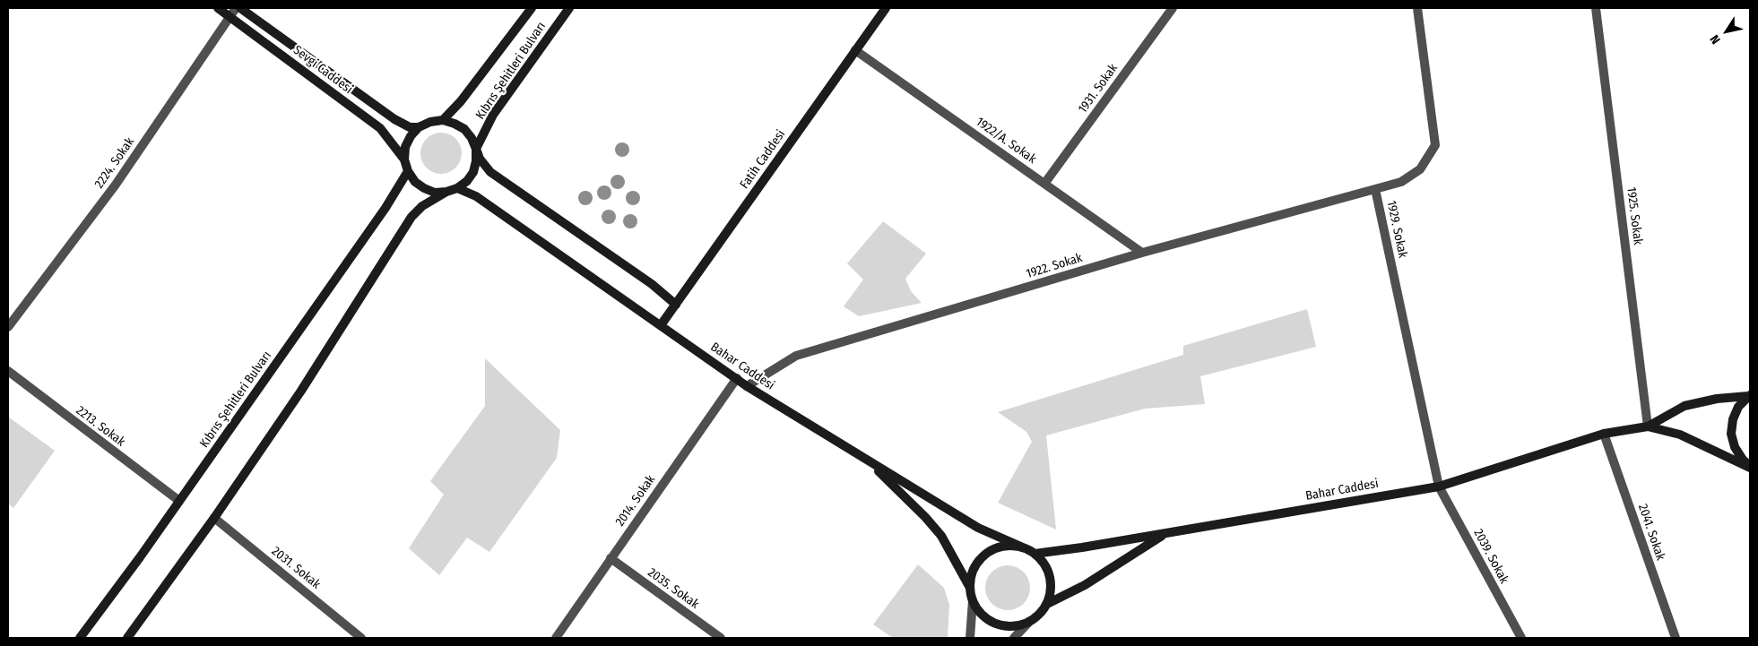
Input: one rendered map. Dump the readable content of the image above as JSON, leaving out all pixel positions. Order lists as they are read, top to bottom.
{
  "streets": {
    "street": [
      "Sevgi Caddesi",
      "Kıbrıs Şehitleri Bulvarı",
      "1931. Sokak",
      "1922/A. Sokak",
      "Fatih Caddesi",
      "2224. Sokak",
      "1925. Sokak",
      "1929. Sokak",
      "1922. Sokak",
      "Bahar Caddesi",
      "2213. Sokak",
      "2014. Sokak",
      "2041. Sokak",
      "2039. Sokak",
      "2031. Sokak",
      "2035. Sokak"
    ]
  },
  "crossings": [
    ["Sevgi Caddesi", "Kıbrıs Şehitleri Bulvarı"],
    ["Sevgi Caddesi", "2224. Sokak"],
    ["Sevgi Caddesi", "Bahar Caddesi"],
    ["Kıbrıs Şehitleri Bulvarı", "Bahar Caddesi"],
    ["Kıbrıs Şehitleri Bulvarı", "2213. Sokak"],
    ["1931. Sokak", "1922/A. Sokak"],
    ["1922/A. Sokak", "Fatih Caddesi"],
    ["1922/A. Sokak", "1922. Sokak"],
    ["Fatih Caddesi", "Bahar Caddesi"],
    ["1925. Sokak", "Bahar Caddesi"],
    ["1929. Sokak", "1922. Sokak"],
    ["1929. Sokak", "Bahar Caddesi"],
    ["1929. Sokak", "2039. Sokak"],
    ["1922. Sokak", "Bahar Caddesi"],
    ["Bahar Caddesi", "2014. Sokak"],
    ["Bahar Caddesi", "2041. Sokak"],
    ["Bahar Caddesi", "2039. Sokak"],
    ["2014. Sokak", "2035. Sokak"]
  ],
  "north": "bottom left"
}
